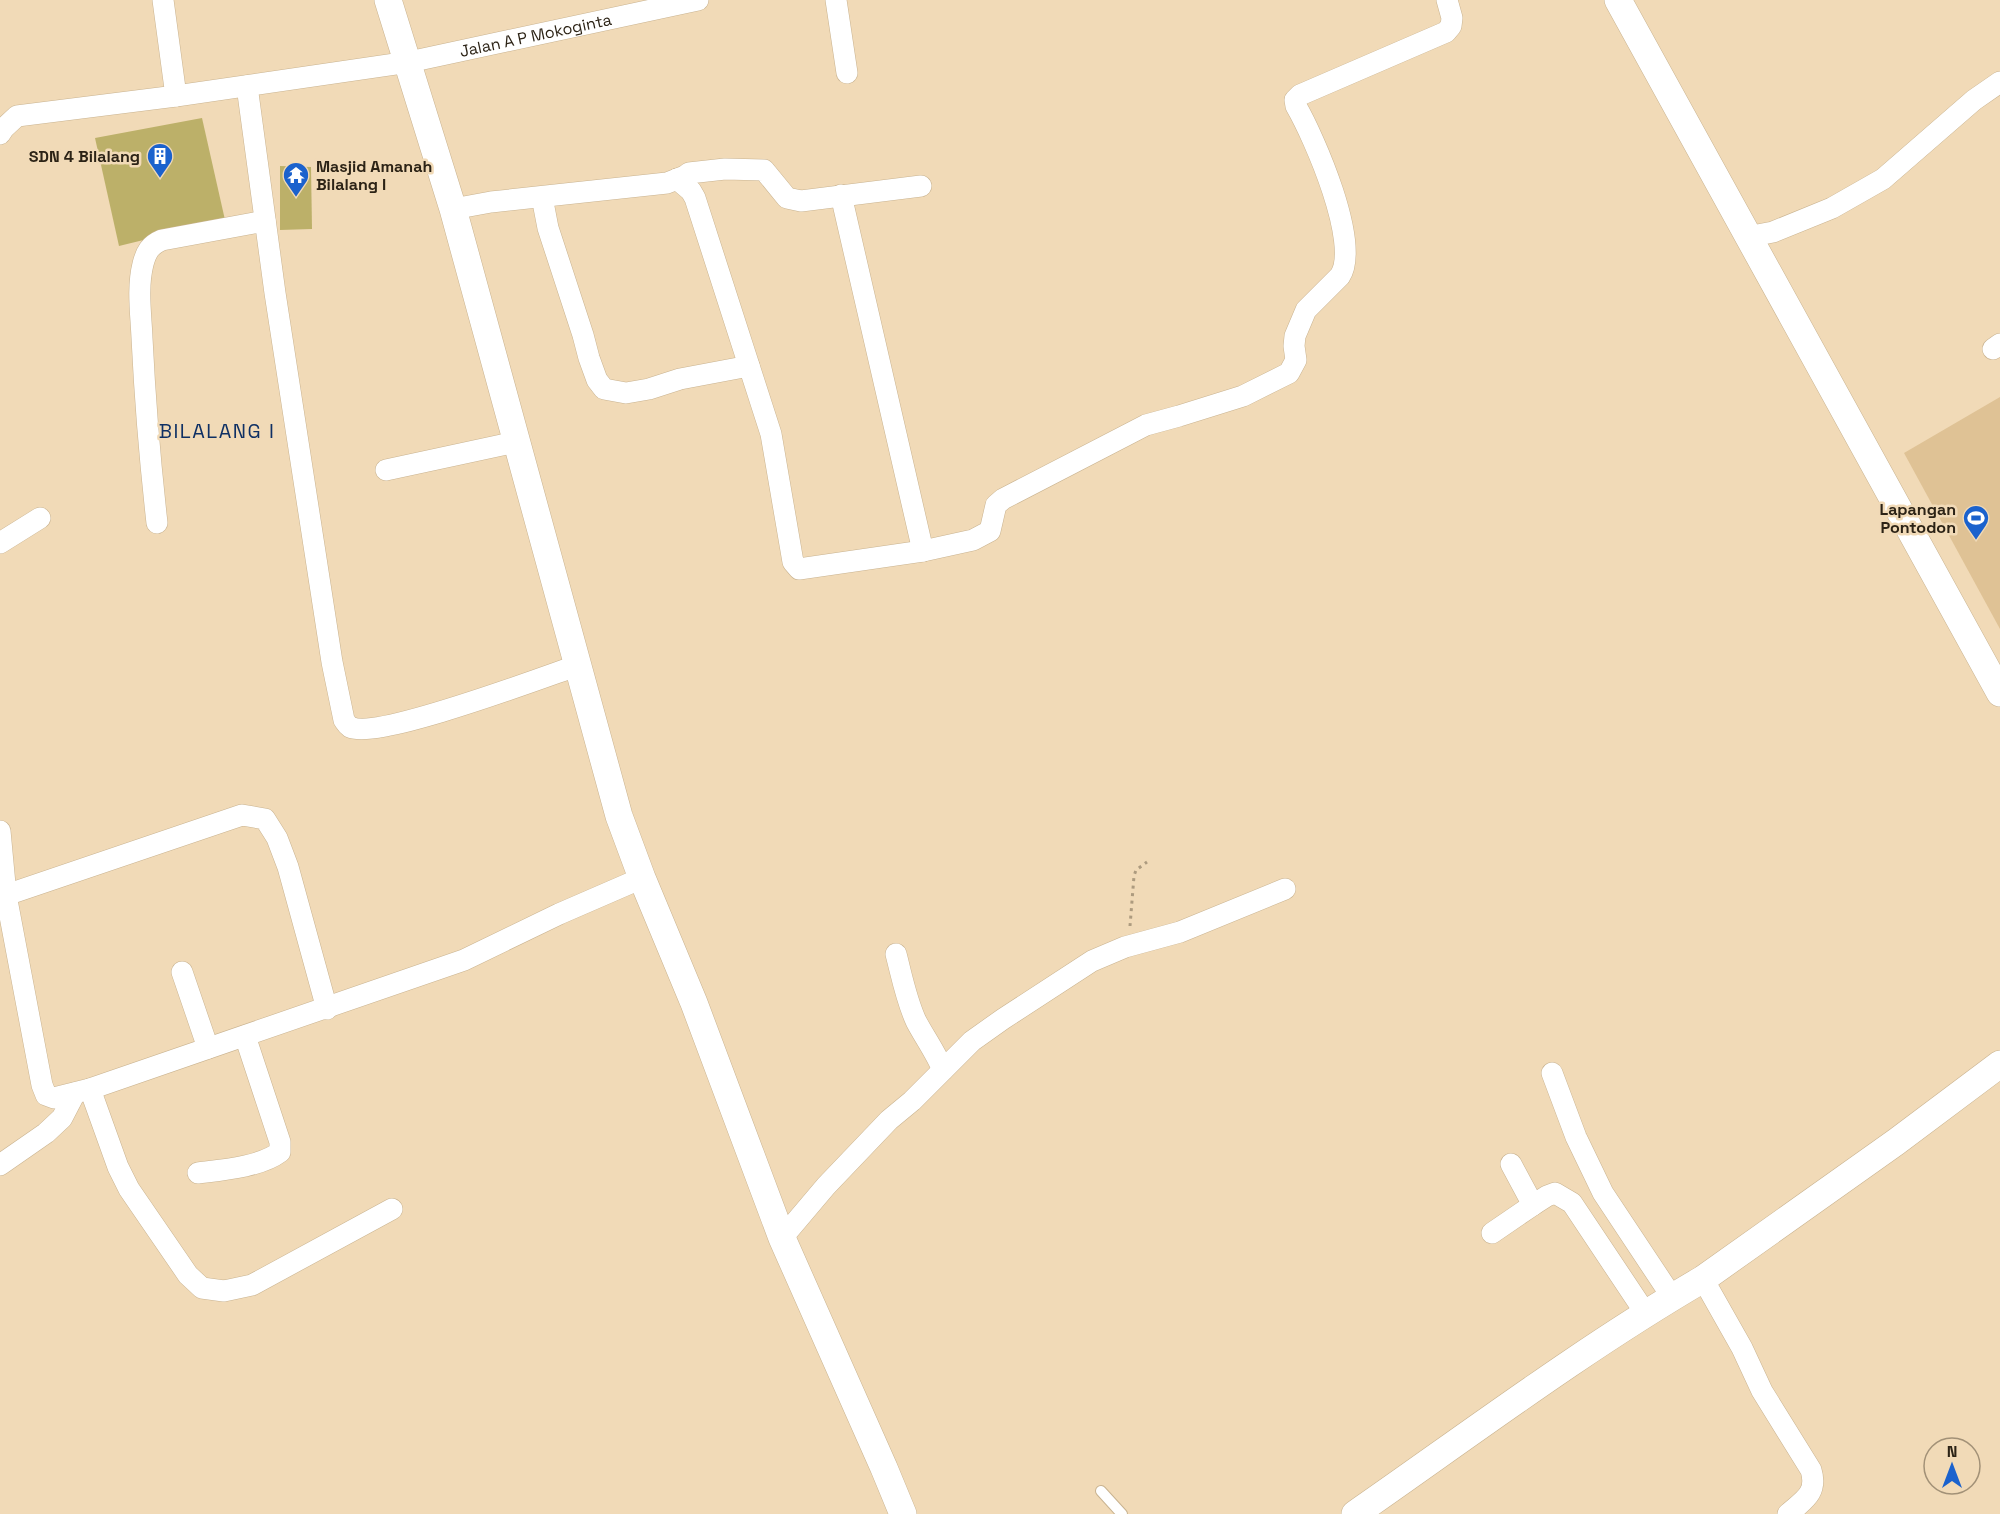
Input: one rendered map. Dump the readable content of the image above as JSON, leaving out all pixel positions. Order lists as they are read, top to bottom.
{
  "streets": {
    "street": ["Jalan A P Mokoginta"]
  },
  "districts": ["BILALANG I"],
  "places": {
    "building": ["SDN 4 Bilalang"],
    "temple": ["Masjid Amanah Bilalang I"],
    "sports": ["Lapangan Pontodon"]
  },
  "north": "top"
}
